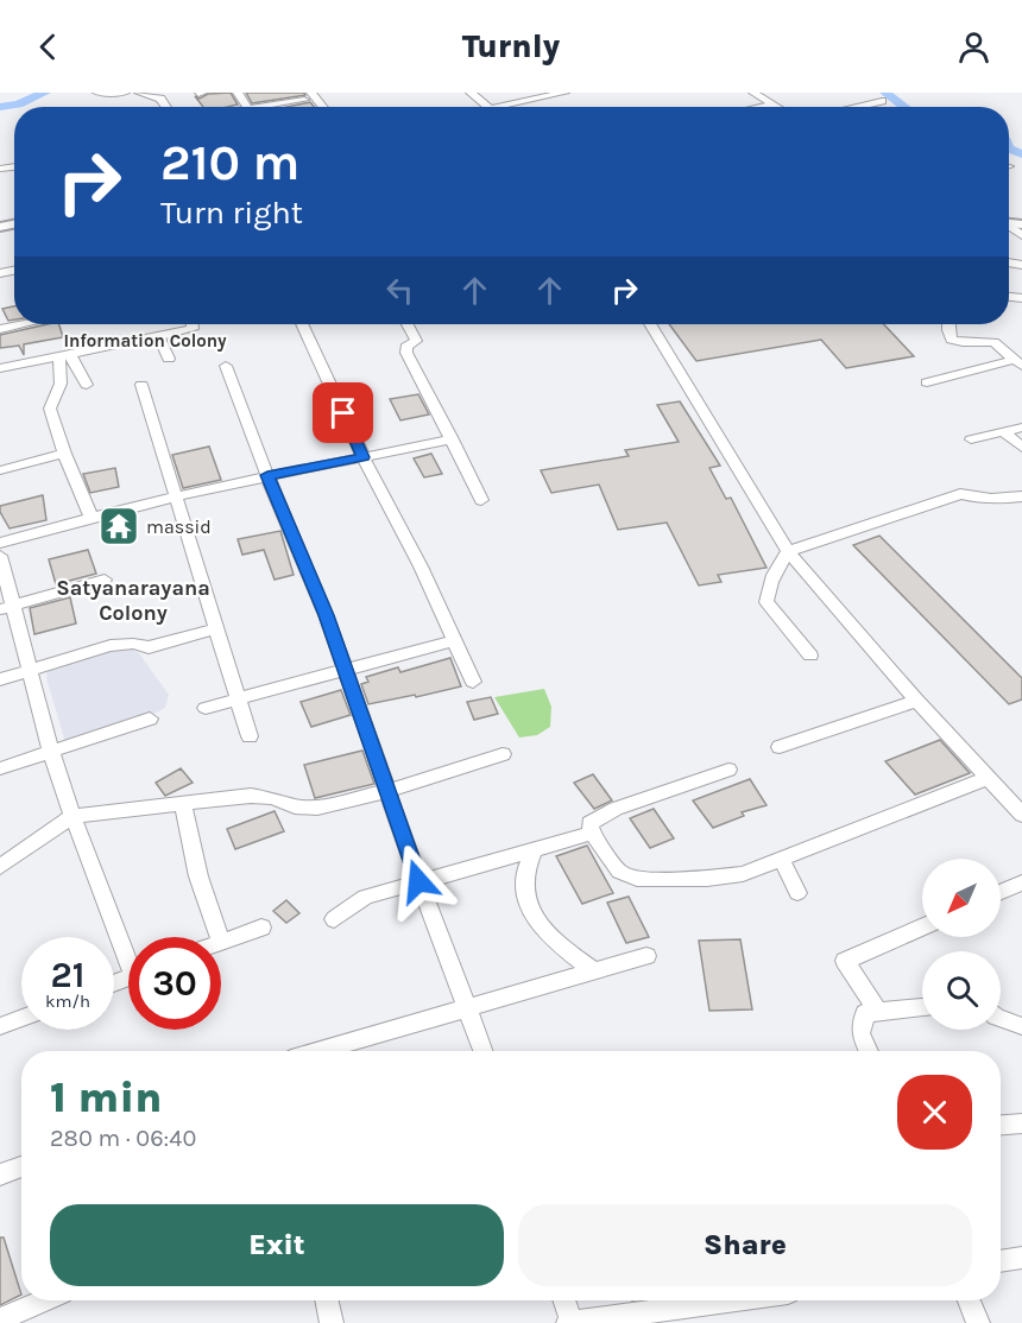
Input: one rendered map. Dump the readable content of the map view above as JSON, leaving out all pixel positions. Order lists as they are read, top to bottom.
{
  "districts": ["Information Colony", "Satyanarayana Colony"],
  "places": {
    "temple": ["massid"]
  },
  "north": "bottom left",
  "page": {
    "header": "Turnly",
    "turn": ["210 m", "Turn right"],
    "speed": "21 km/h",
    "limit": "30",
    "heading": ["1 min", "280 m · 06:40"],
    "buttons": ["Exit", "Share"]
  }
}
